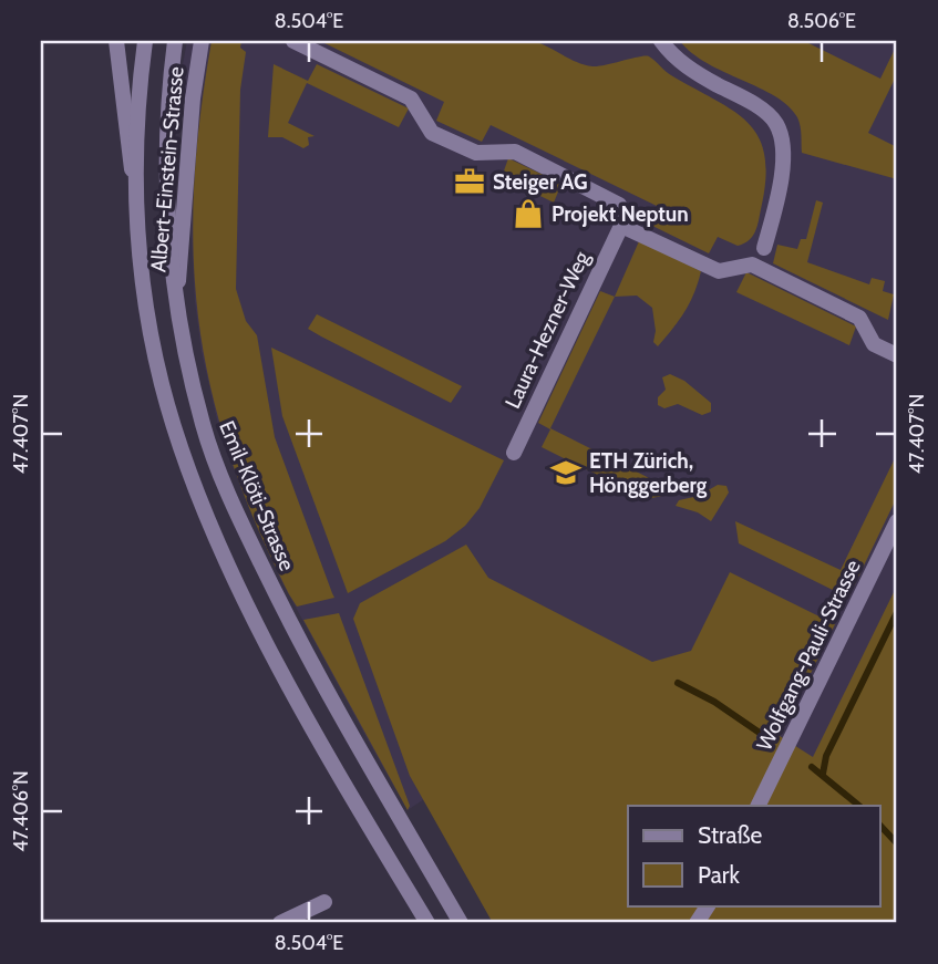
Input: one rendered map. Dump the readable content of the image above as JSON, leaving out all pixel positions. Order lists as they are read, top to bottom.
{
  "streets": {
    "street": [
      "Albert-Einstein-Strasse",
      "Laura-Hezner-Weg",
      "Emil-Klöti-Strasse",
      "Wolfgang-Pauli-Strasse"
    ]
  },
  "crossings": [
    ["Albert-Einstein-Strasse", "Emil-Klöti-Strasse"]
  ],
  "places": {
    "office": ["Steiger AG"],
    "shop": ["Projekt Neptun"],
    "school or university": ["ETH Zürich, Hönggerberg"]
  },
  "legend": ["Straße", "Park"],
  "coordinates": [
    "8.504°E",
    "8.506°E",
    "47.407°N",
    "47.406°N"
  ]
}
